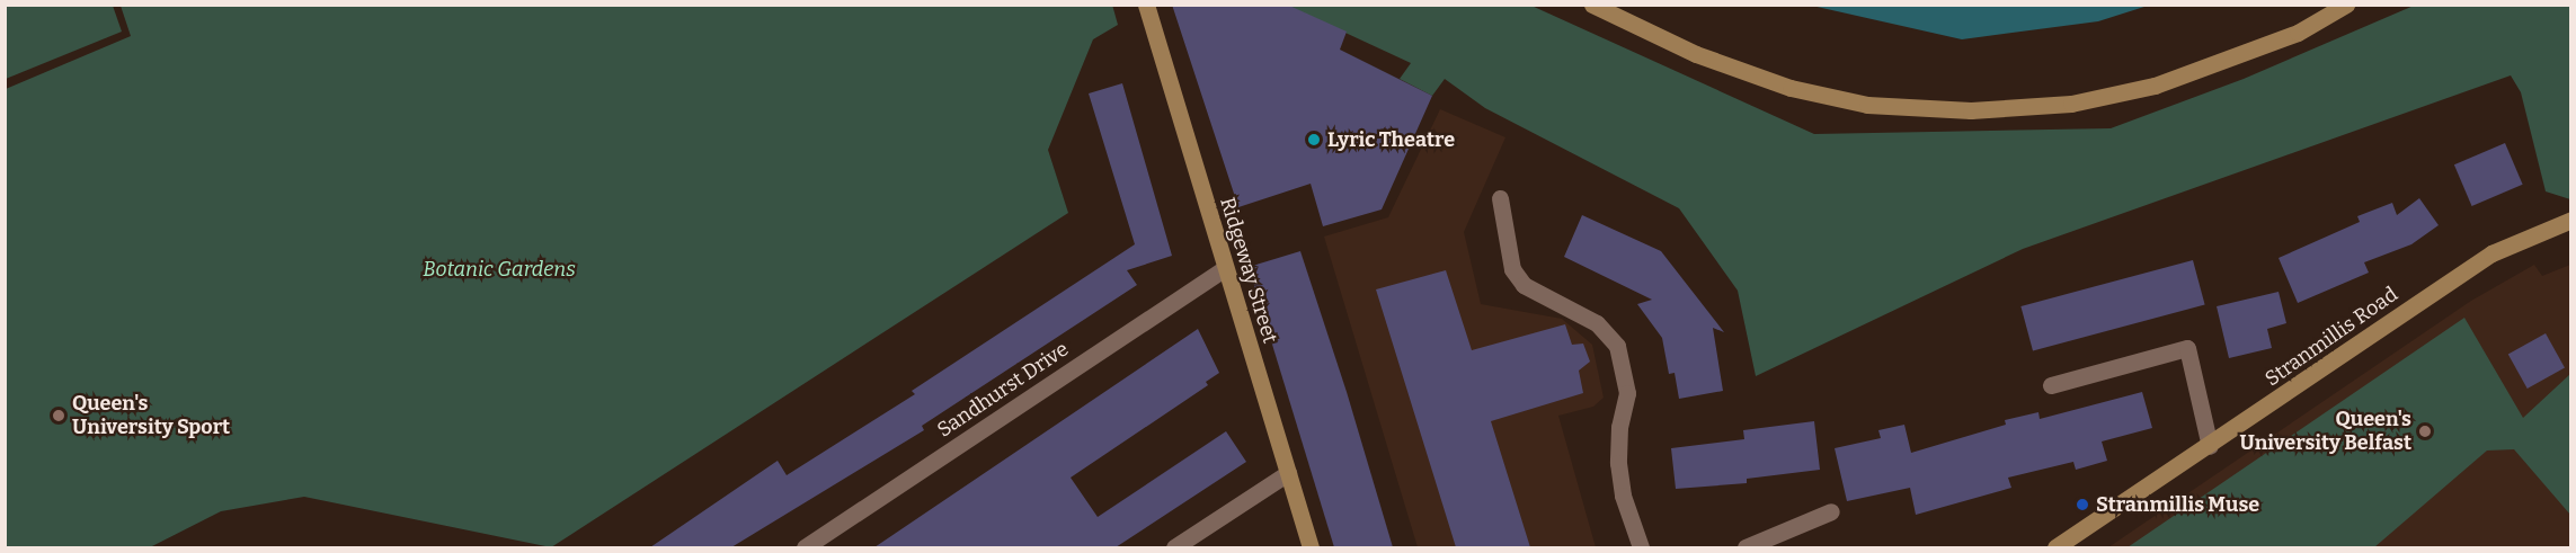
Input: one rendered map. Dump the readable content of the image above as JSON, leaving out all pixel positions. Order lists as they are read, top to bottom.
{
  "streets": {
    "street": ["Ridgeway Street", "Stranmillis Road", "Sandhurst Drive"]
  },
  "crossings": [
    ["Ridgeway Street", "Sandhurst Drive"]
  ],
  "parks": ["Botanic Gardens"],
  "places": [
    "Lyric Theatre",
    "Queen's University Sport",
    "Queen's University Belfast",
    "Stranmillis Muse"
  ]
}
